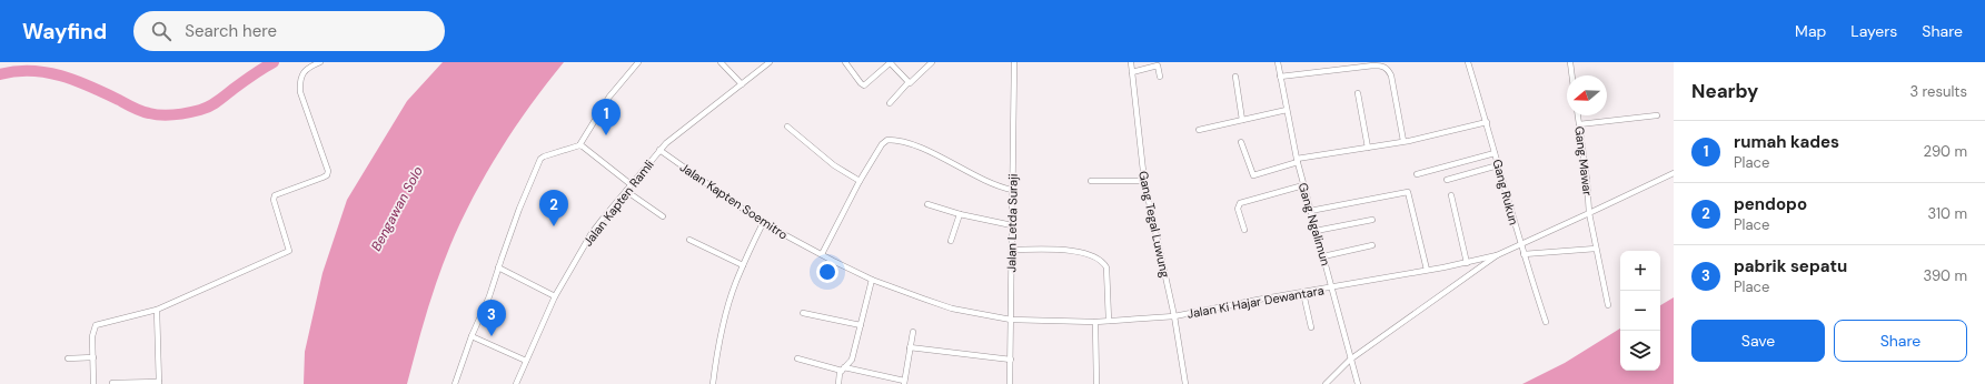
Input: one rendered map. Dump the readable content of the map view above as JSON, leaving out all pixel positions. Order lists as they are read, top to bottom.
{
  "streets": {
    "street": [
      "Gang Mawar",
      "Gang Rukun",
      "Jalan Kapten Soemitro",
      "Jalan Kapten Ramli",
      "Jalan Letda Suraji",
      "Gang Tegal Luwung",
      "Gang Ngalimun",
      "Jalan Ki Hajar Dewantara"
    ]
  },
  "crossings": [
    ["Jalan Kapten Soemitro", "Jalan Kapten Ramli"],
    ["Jalan Kapten Soemitro", "Jalan Letda Suraji"],
    ["Jalan Kapten Soemitro", "Jalan Ki Hajar Dewantara"],
    ["Jalan Letda Suraji", "Jalan Ki Hajar Dewantara"],
    ["Gang Tegal Luwung", "Jalan Ki Hajar Dewantara"],
    ["Gang Ngalimun", "Jalan Ki Hajar Dewantara"]
  ],
  "water": ["Bengawan Solo"],
  "north": "left",
  "page": {
    "header": "Wayfind",
    "search": "Search here",
    "nav": ["Map", "Layers", "Share"],
    "heading": ["Nearby", "3 results"],
    "pins": ["1", "2", "3"],
    "list": [
      {
        "mark": "1",
        "name": "rumah kades",
        "note": "Place",
        "value": "290 m"
      },
      {
        "mark": "2",
        "name": "pendopo",
        "note": "Place",
        "value": "310 m"
      },
      {
        "mark": "3",
        "name": "pabrik sepatu",
        "note": "Place",
        "value": "390 m"
      }
    ],
    "map_buttons": ["+", "−"],
    "buttons": ["Save", "Share"]
  }
}
